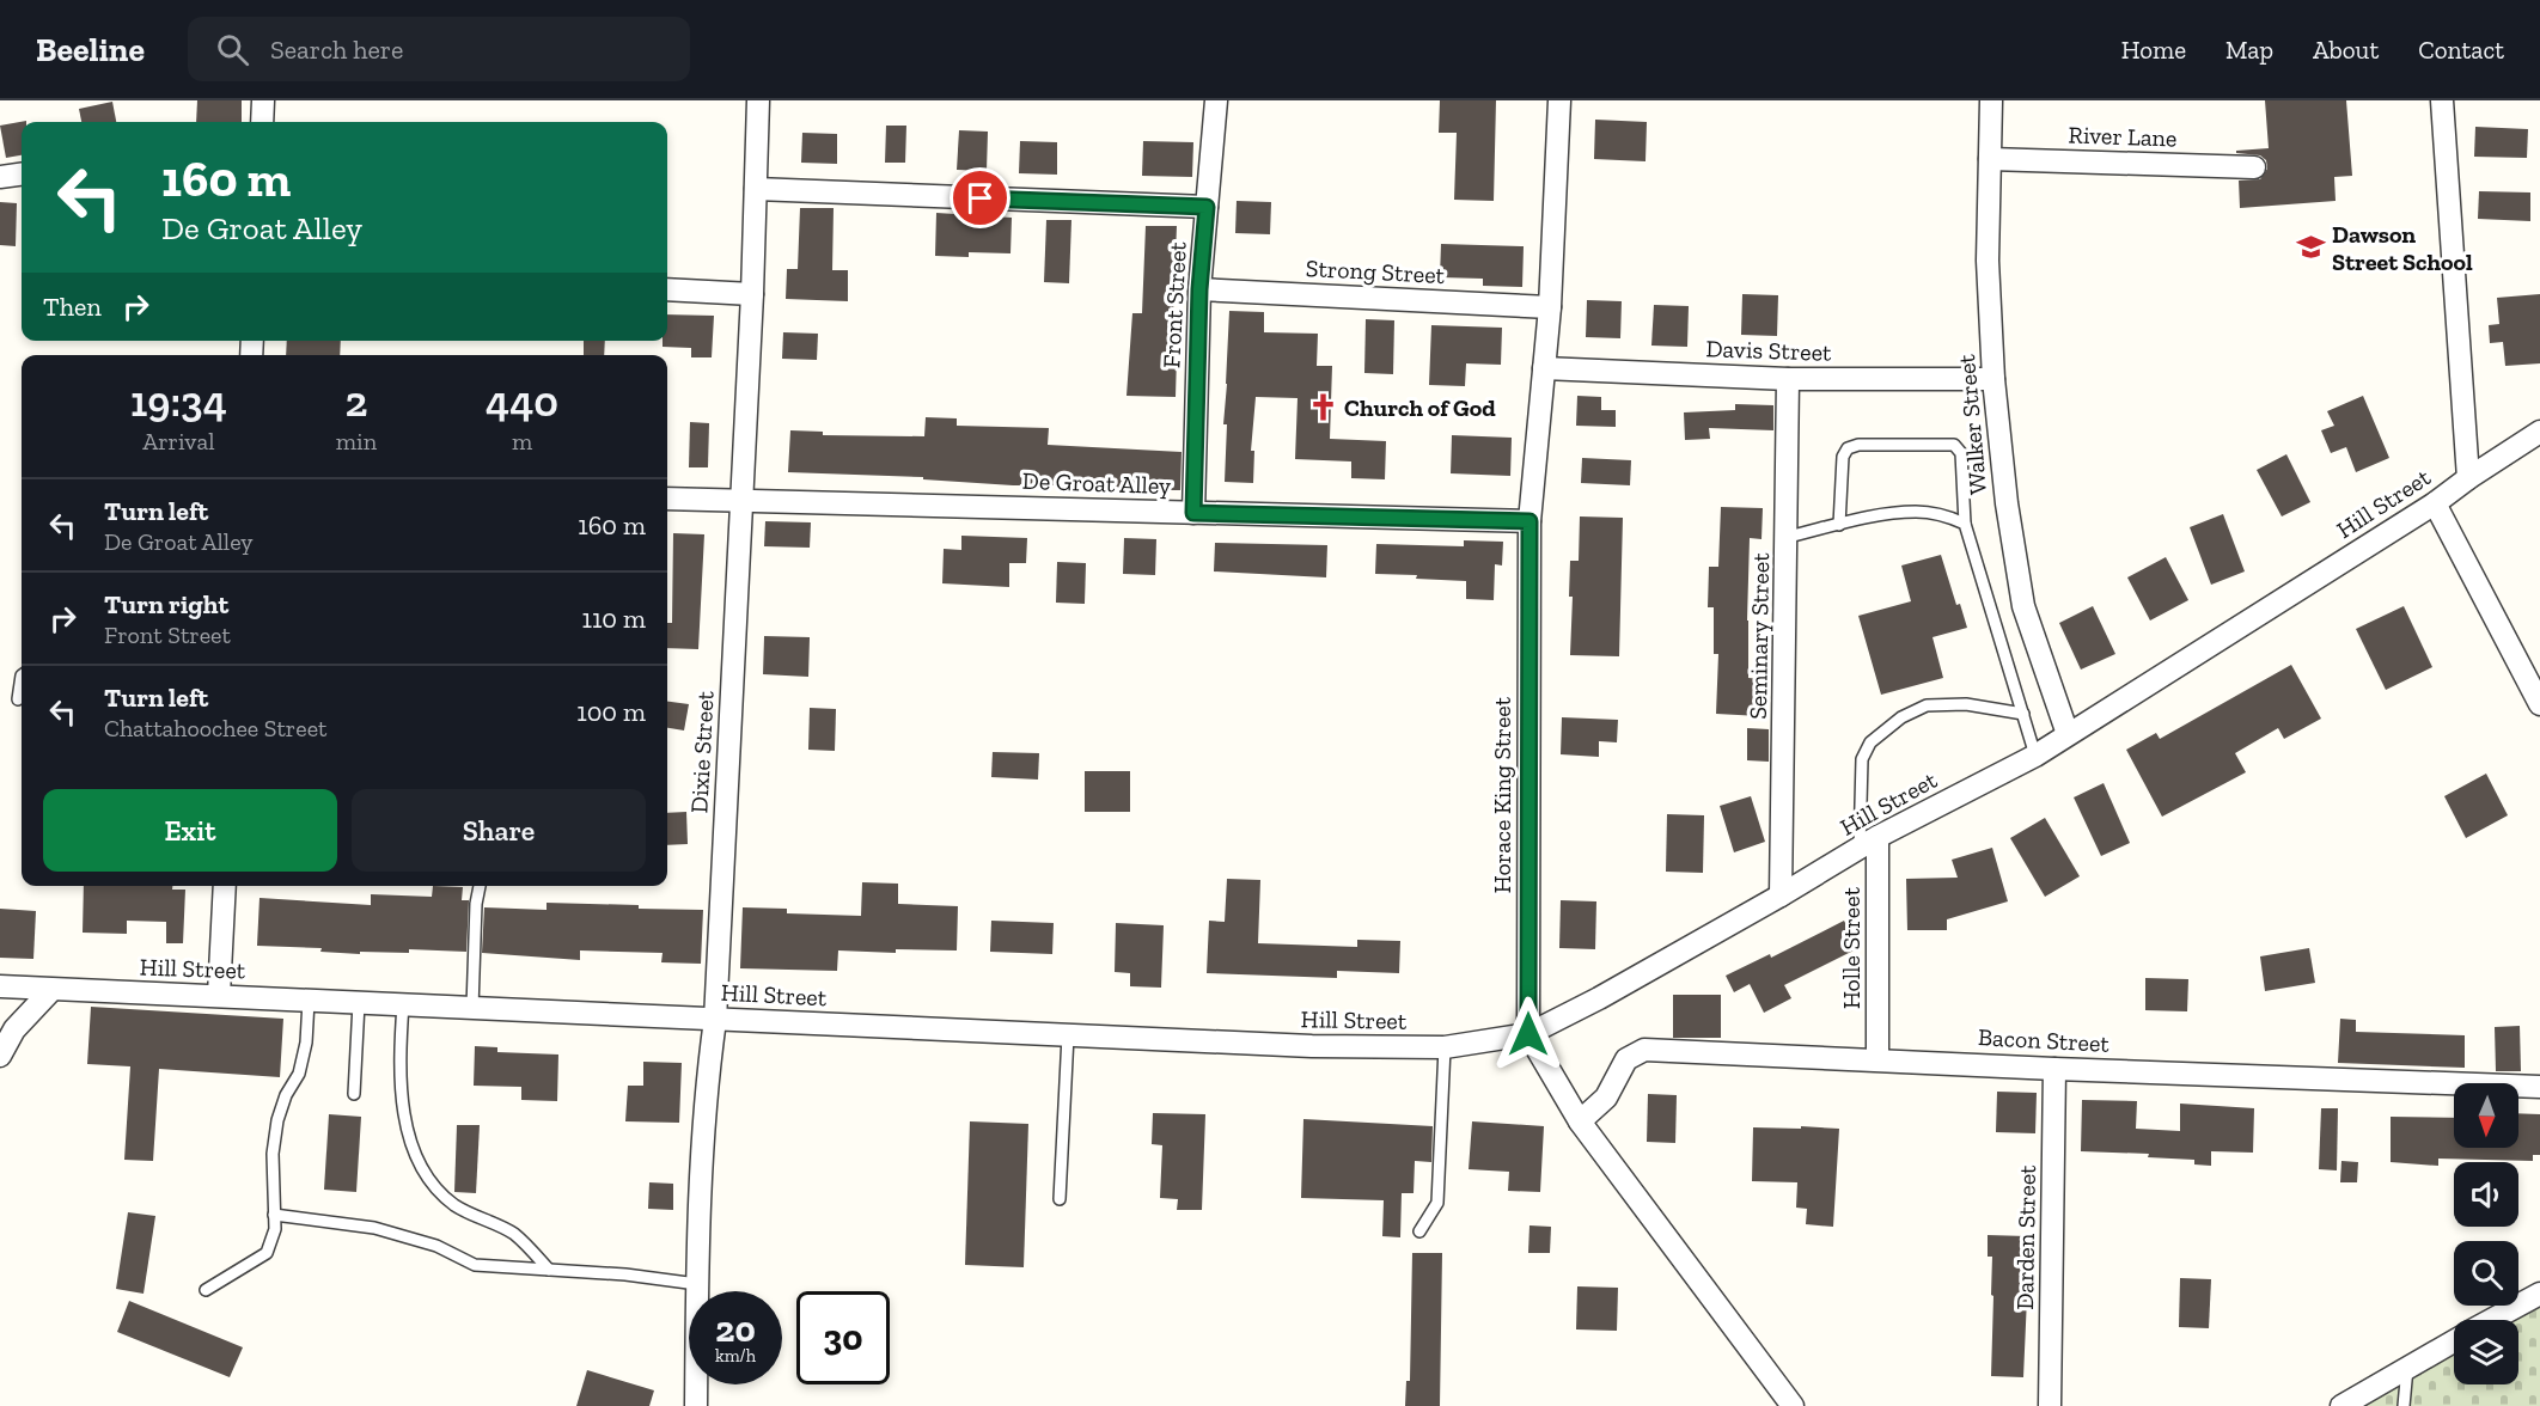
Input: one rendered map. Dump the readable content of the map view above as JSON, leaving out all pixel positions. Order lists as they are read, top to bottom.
{
  "streets": {
    "street": [
      "River Lane",
      "Strong Street",
      "Front Street",
      "Davis Street",
      "Walker Street",
      "De Groat Alley",
      "Hill Street",
      "Seminary Street",
      "Dixie Street",
      "Horace King Street",
      "Holle Street",
      "Bacon Street",
      "Darden Street"
    ]
  },
  "crossings": [
    ["River Lane", "Walker Street"],
    ["Strong Street", "Front Street"],
    ["Strong Street", "Horace King Street"],
    ["Front Street", "De Groat Alley"],
    ["Davis Street", "Walker Street"],
    ["Davis Street", "Seminary Street"],
    ["Davis Street", "Horace King Street"],
    ["Walker Street", "Hill Street"],
    ["De Groat Alley", "Dixie Street"],
    ["De Groat Alley", "Horace King Street"],
    ["Hill Street", "Seminary Street"],
    ["Hill Street", "Dixie Street"],
    ["Hill Street", "Horace King Street"],
    ["Hill Street", "Holle Street"],
    ["Holle Street", "Bacon Street"],
    ["Bacon Street", "Darden Street"]
  ],
  "places": {
    "school or university": ["Dawson Street School"],
    "church": ["Church of God"]
  },
  "north": "bottom",
  "page": {
    "header": "Beeline",
    "search": "Search here",
    "nav": [
      "Home",
      "Map",
      "About",
      "Contact"
    ],
    "turn": ["160 m", "De Groat Alley"],
    "then": "Then",
    "eta": [
      "19:34",
      "Arrival",
      "2",
      "min",
      "440",
      "m"
    ],
    "list": [
      {
        "name": "Turn left",
        "note": "De Groat Alley",
        "value": "160 m"
      },
      {
        "name": "Turn right",
        "note": "Front Street",
        "value": "110 m"
      },
      {
        "name": "Turn left",
        "note": "Chattahoochee Street",
        "value": "100 m"
      }
    ],
    "buttons": ["Exit", "Share"],
    "speed": "20 km/h",
    "limit": "30"
  }
}
